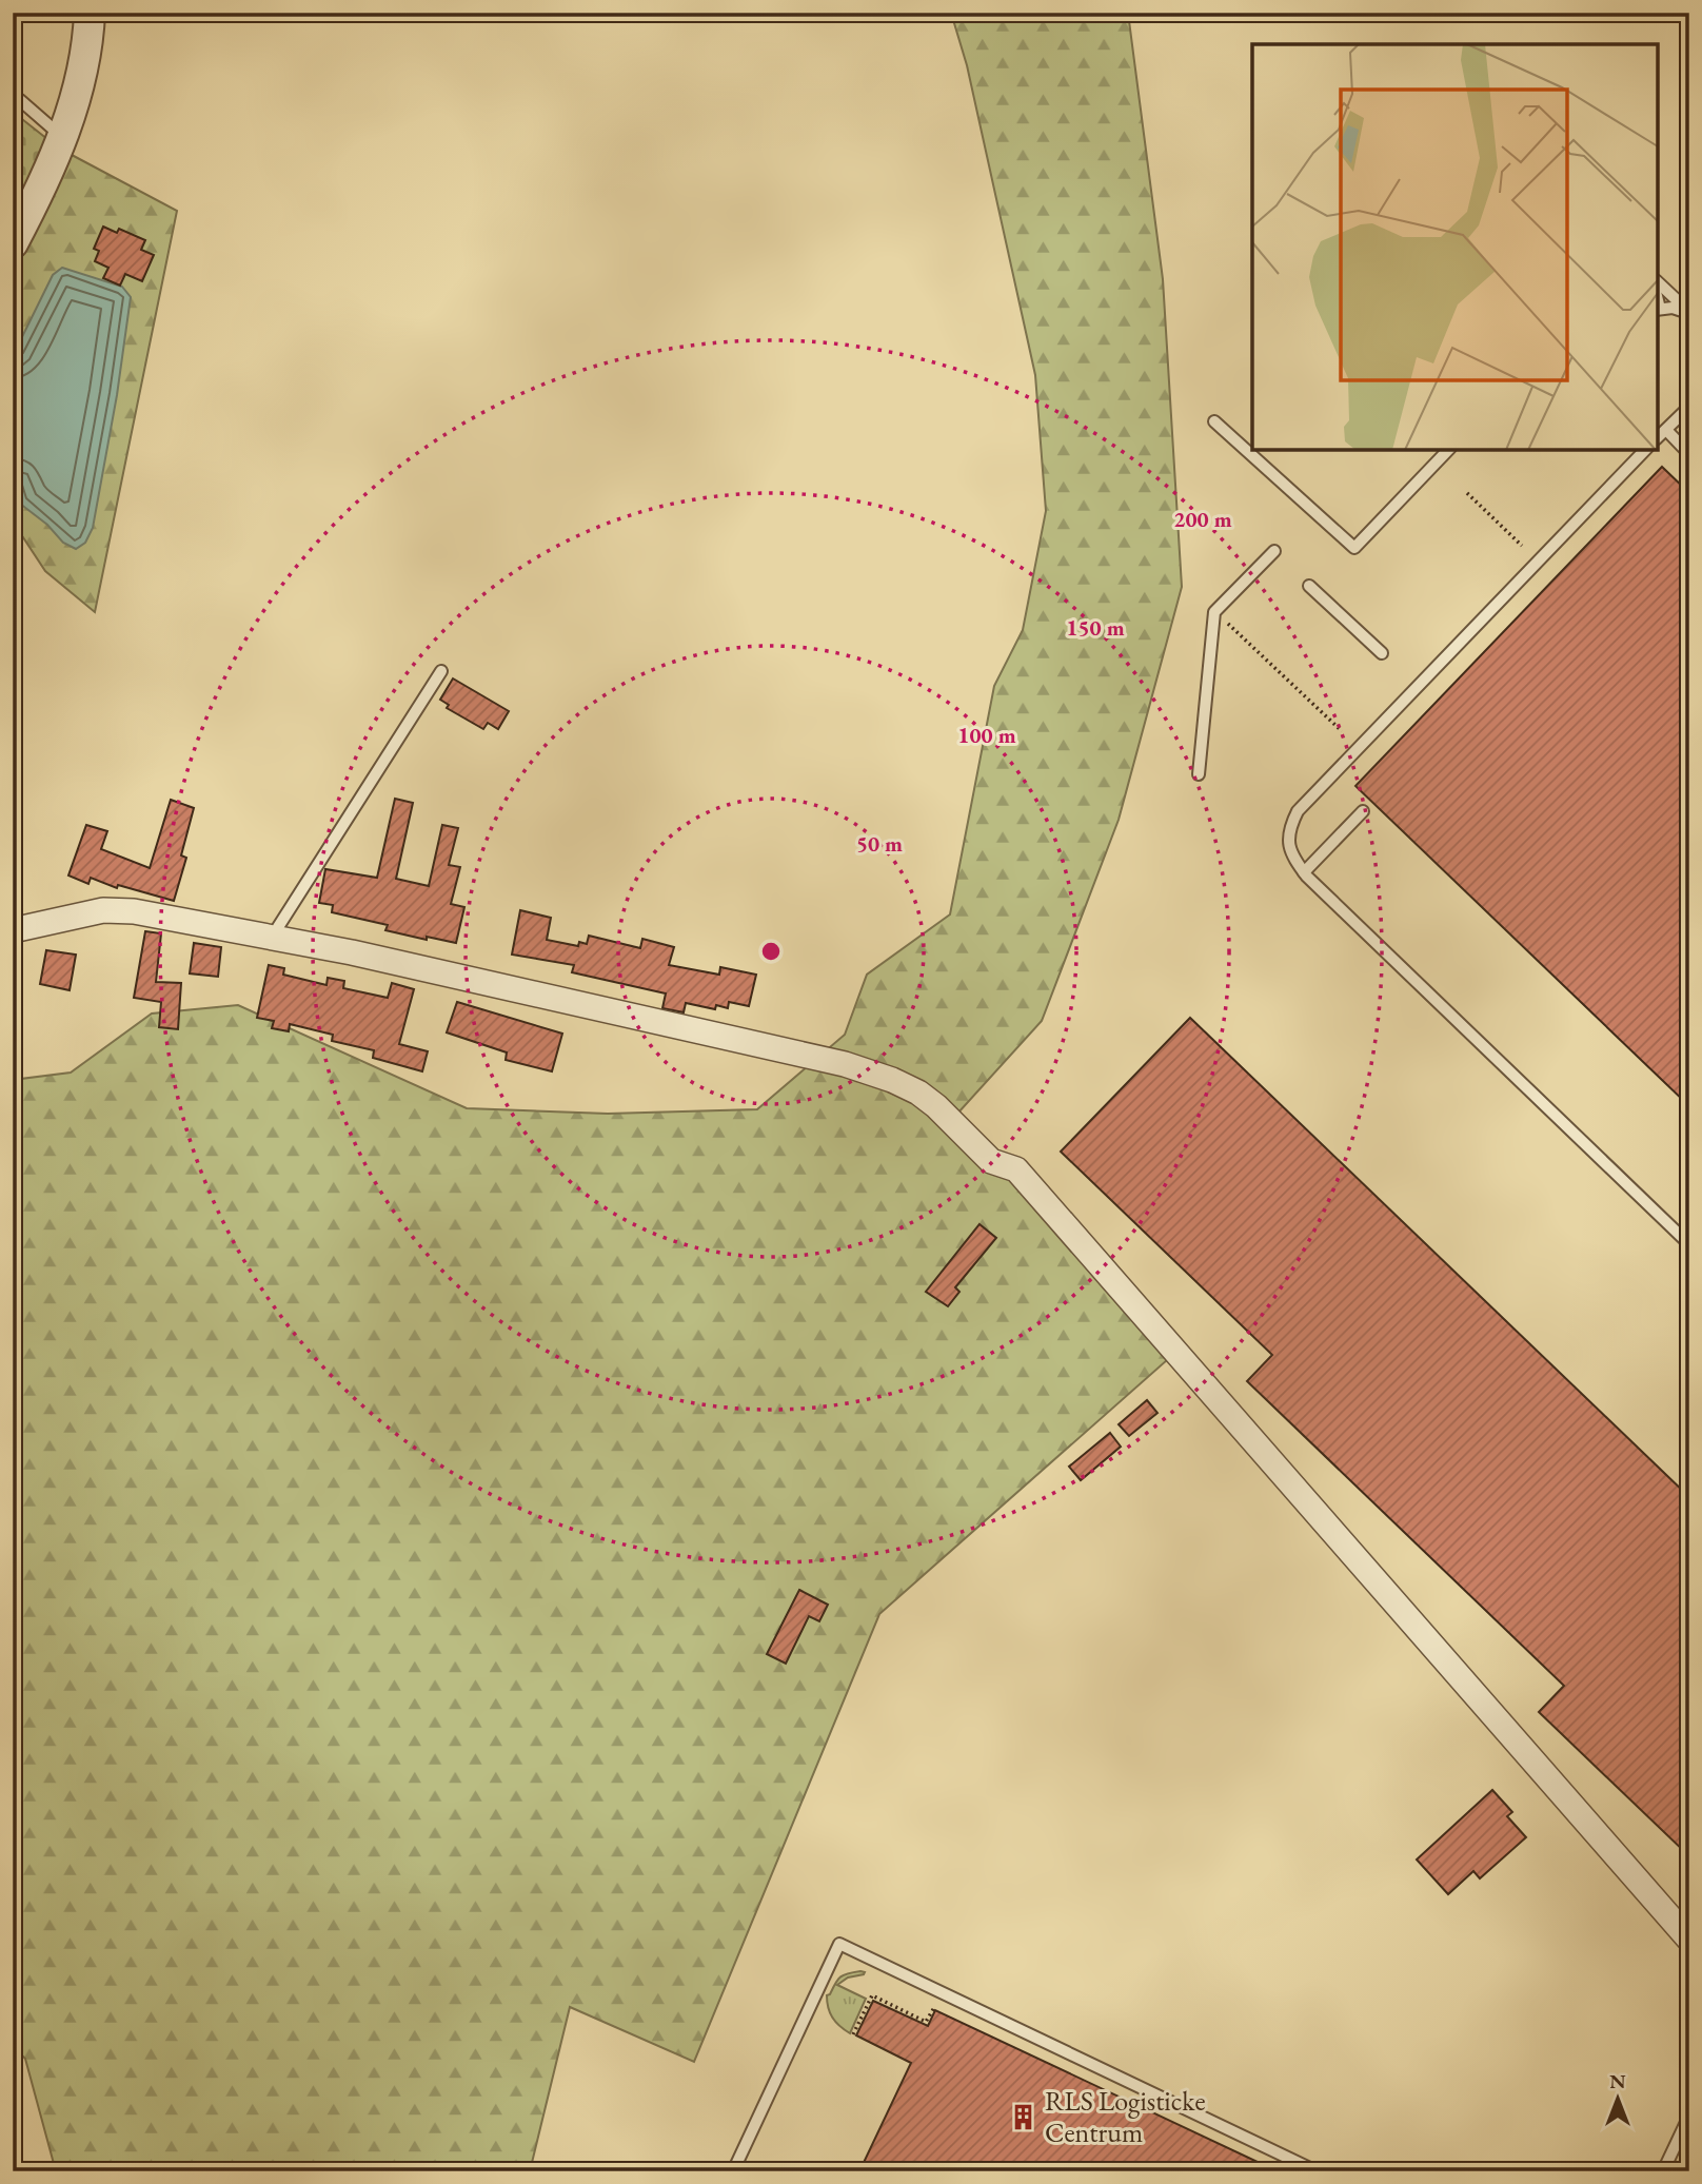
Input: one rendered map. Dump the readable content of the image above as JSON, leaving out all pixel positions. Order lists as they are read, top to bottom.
{
  "places": {
    "building": ["RLS Logisticke Centrum"]
  },
  "north": "top",
  "rings": [
    "200 m",
    "150 m",
    "100 m",
    "50 m"
  ]
}
